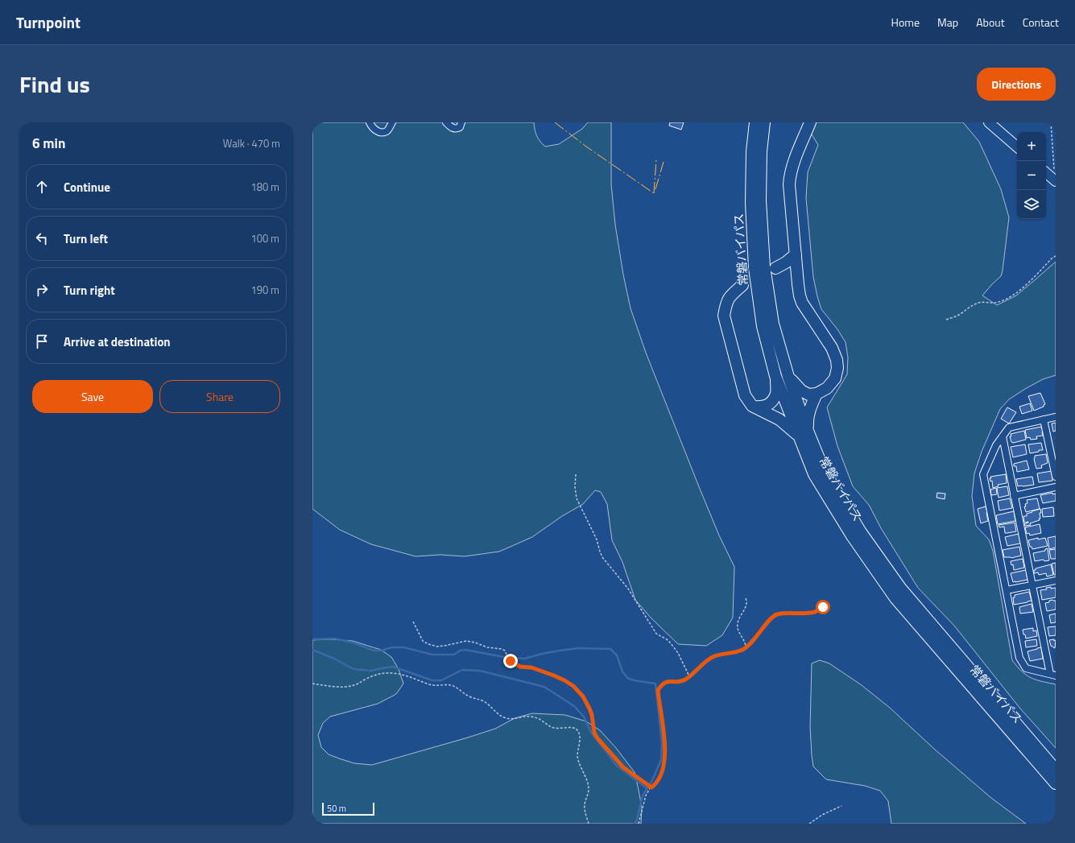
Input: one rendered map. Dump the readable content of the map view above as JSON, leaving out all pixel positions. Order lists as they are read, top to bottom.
{
  "streets": {
    "highway": ["常磐バイパス"]
  },
  "scale_bar": "50 m",
  "page": {
    "header": "Turnpoint",
    "nav": [
      "Home",
      "Map",
      "About",
      "Contact"
    ],
    "title": "Find us",
    "buttons": [
      "Directions",
      ["Save", "Share"]
    ],
    "heading": ["6 min", "Walk · 470 m"],
    "map_buttons": ["+", "−"],
    "list": [
      ["Continue", "180 m"],
      ["Turn left", "100 m"],
      ["Turn right", "190 m"],
      "Arrive at destination"
    ],
    "scale": "50 m"
  }
}
